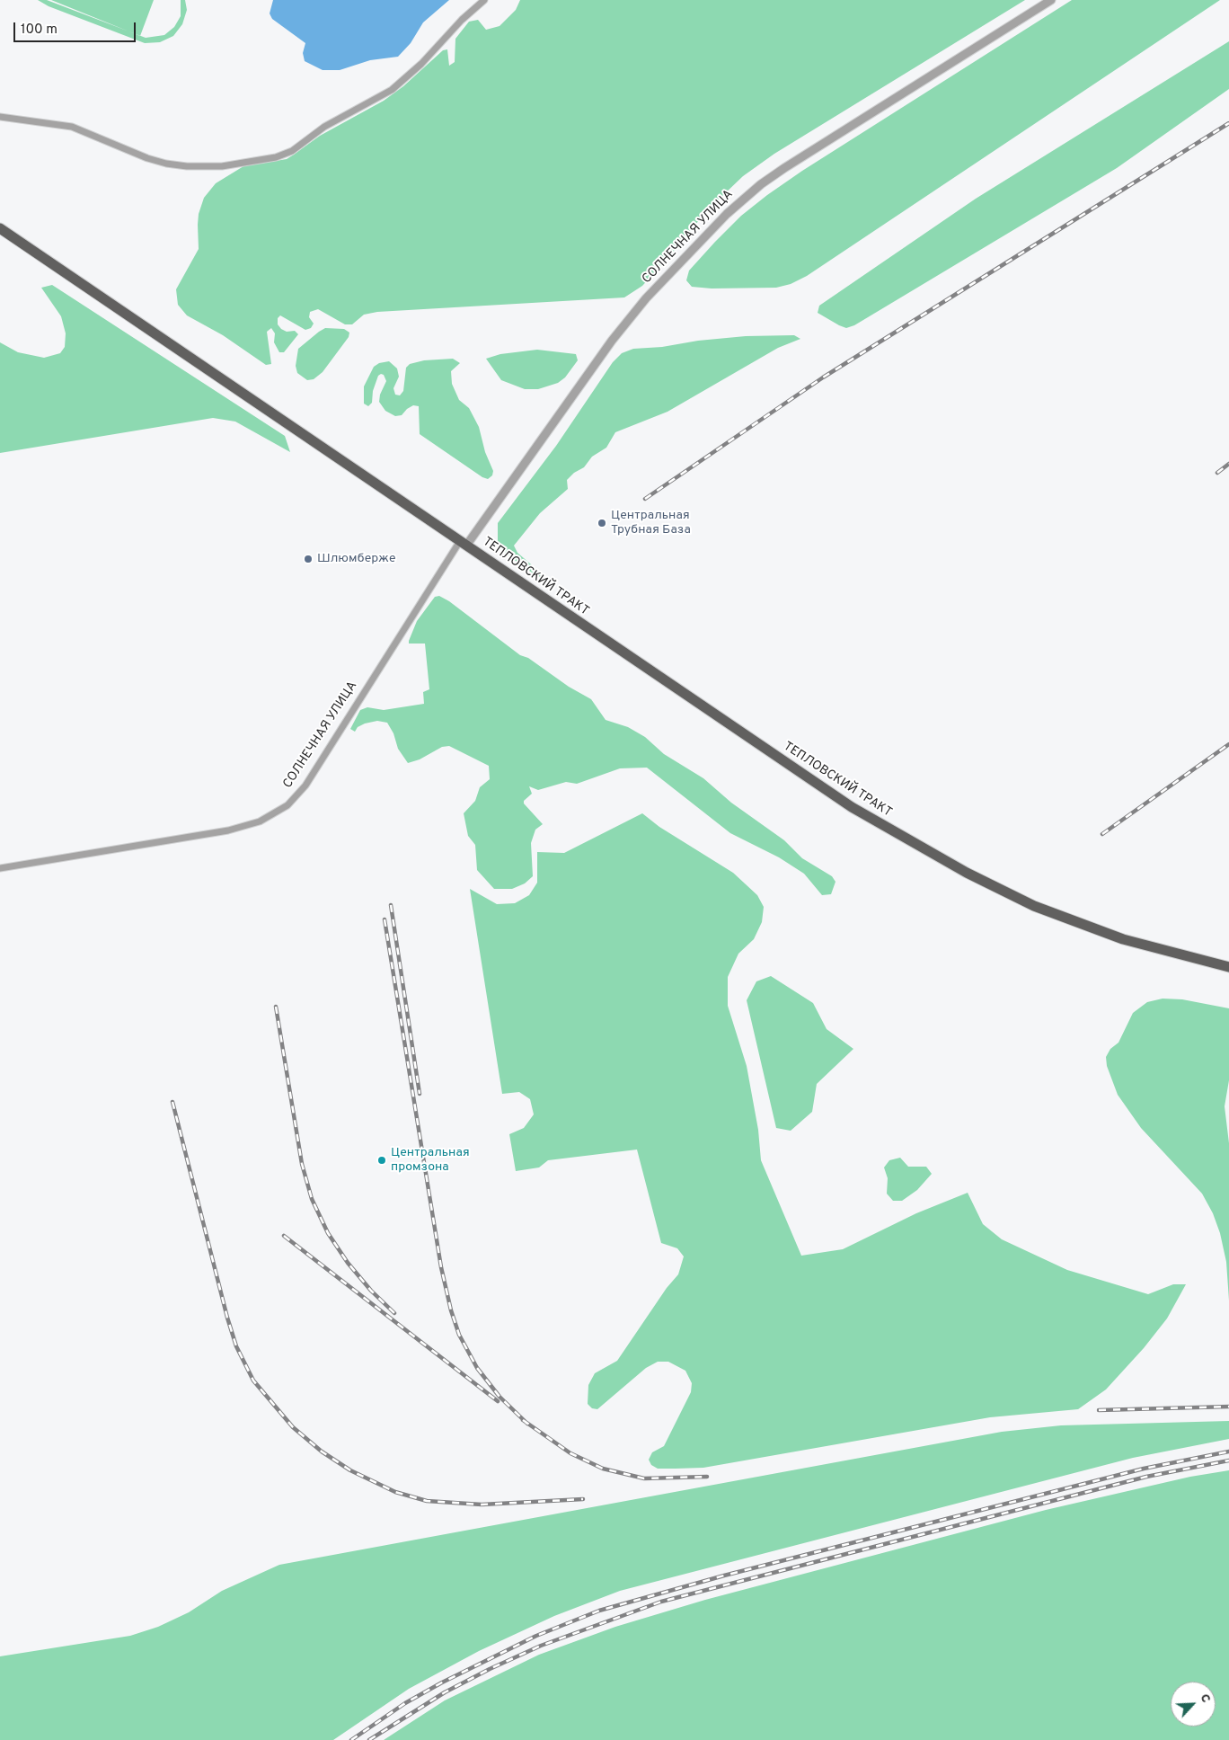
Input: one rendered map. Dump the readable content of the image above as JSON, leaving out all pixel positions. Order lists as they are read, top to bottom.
{
  "streets": {
    "main road": ["ТЕПЛОВСКИЙ ТРАКТ"],
    "street": ["СОЛНЕЧНАЯ УЛИЦА"]
  },
  "crossings": [
    ["СОЛНЕЧНАЯ УЛИЦА", "ТЕПЛОВСКИЙ ТРАКТ"]
  ],
  "places": ["Центральная Трубная База", "Шлюмберже", "Центральная промзона"],
  "scale_bar": "100 m",
  "north": "top right"
}
